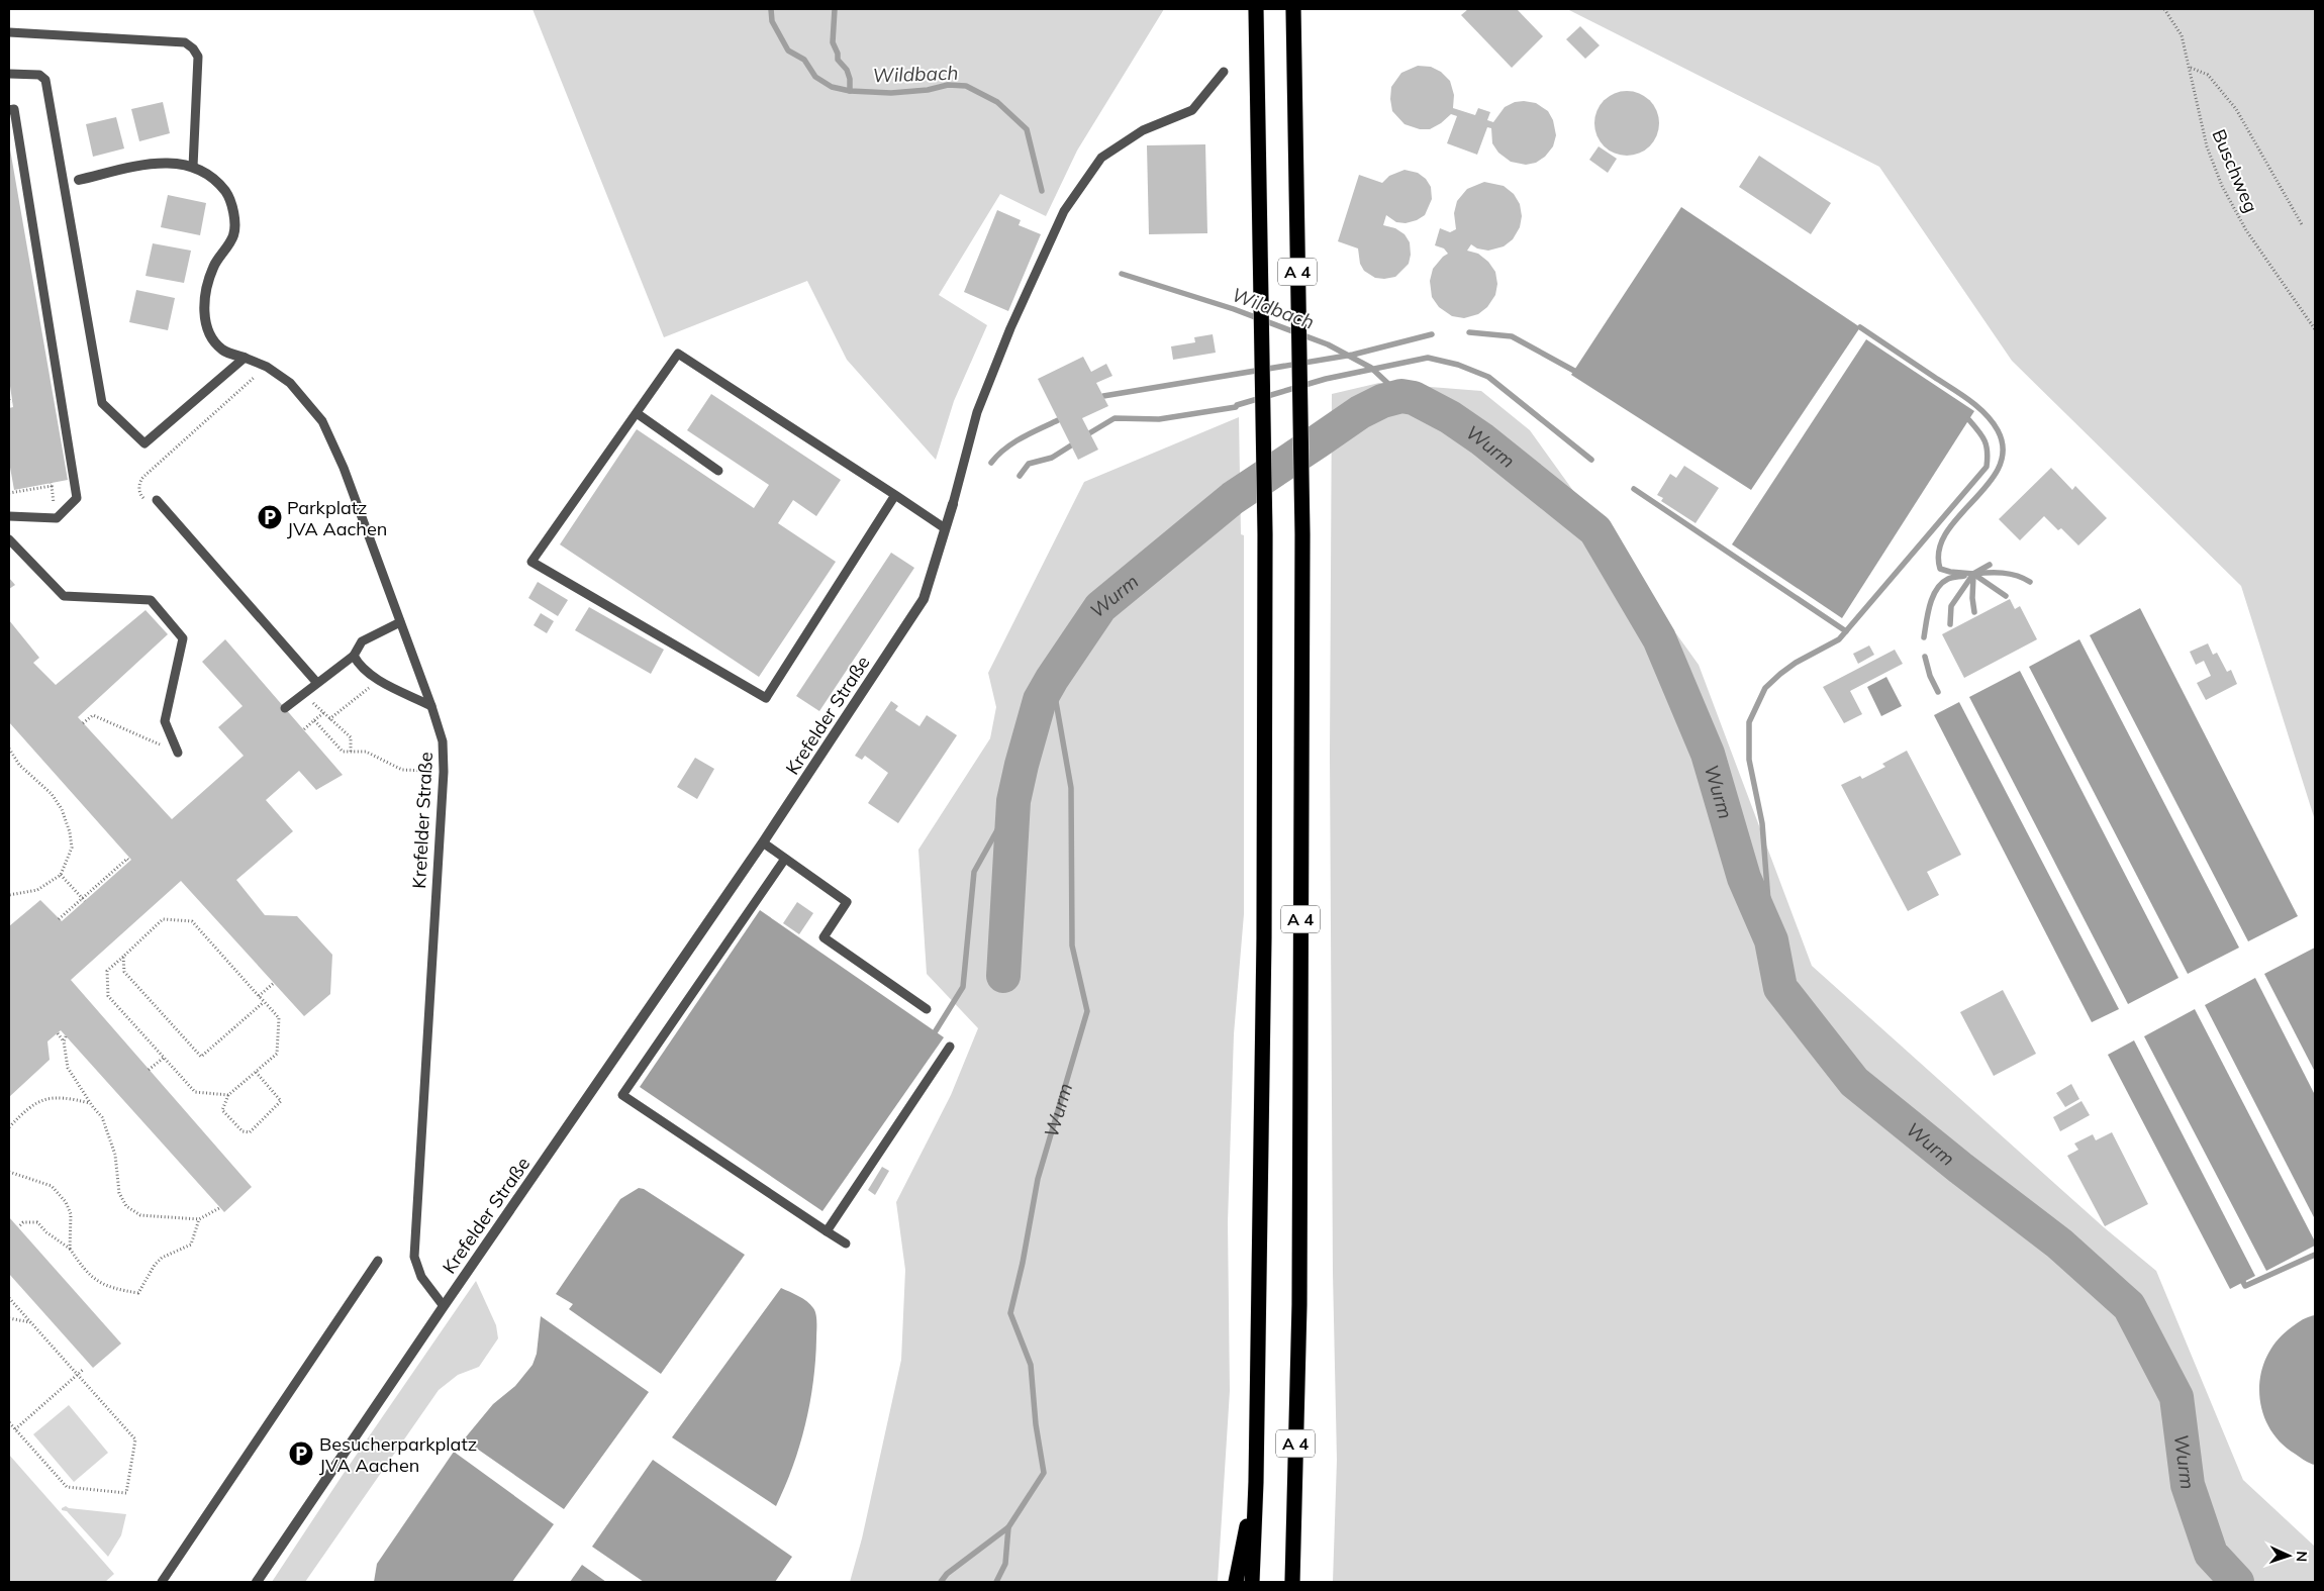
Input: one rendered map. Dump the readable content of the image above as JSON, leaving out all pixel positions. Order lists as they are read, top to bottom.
{
  "streets": {
    "highway": ["A 4"],
    "street": ["Krefelder Straße"],
    "path": ["Buschweg"]
  },
  "water": ["Wildbach", "Wurm"],
  "places": {
    "parking": ["Parkplatz JVA Aachen", "Besucherparkplatz JVA Aachen"]
  },
  "north": "right"
}
